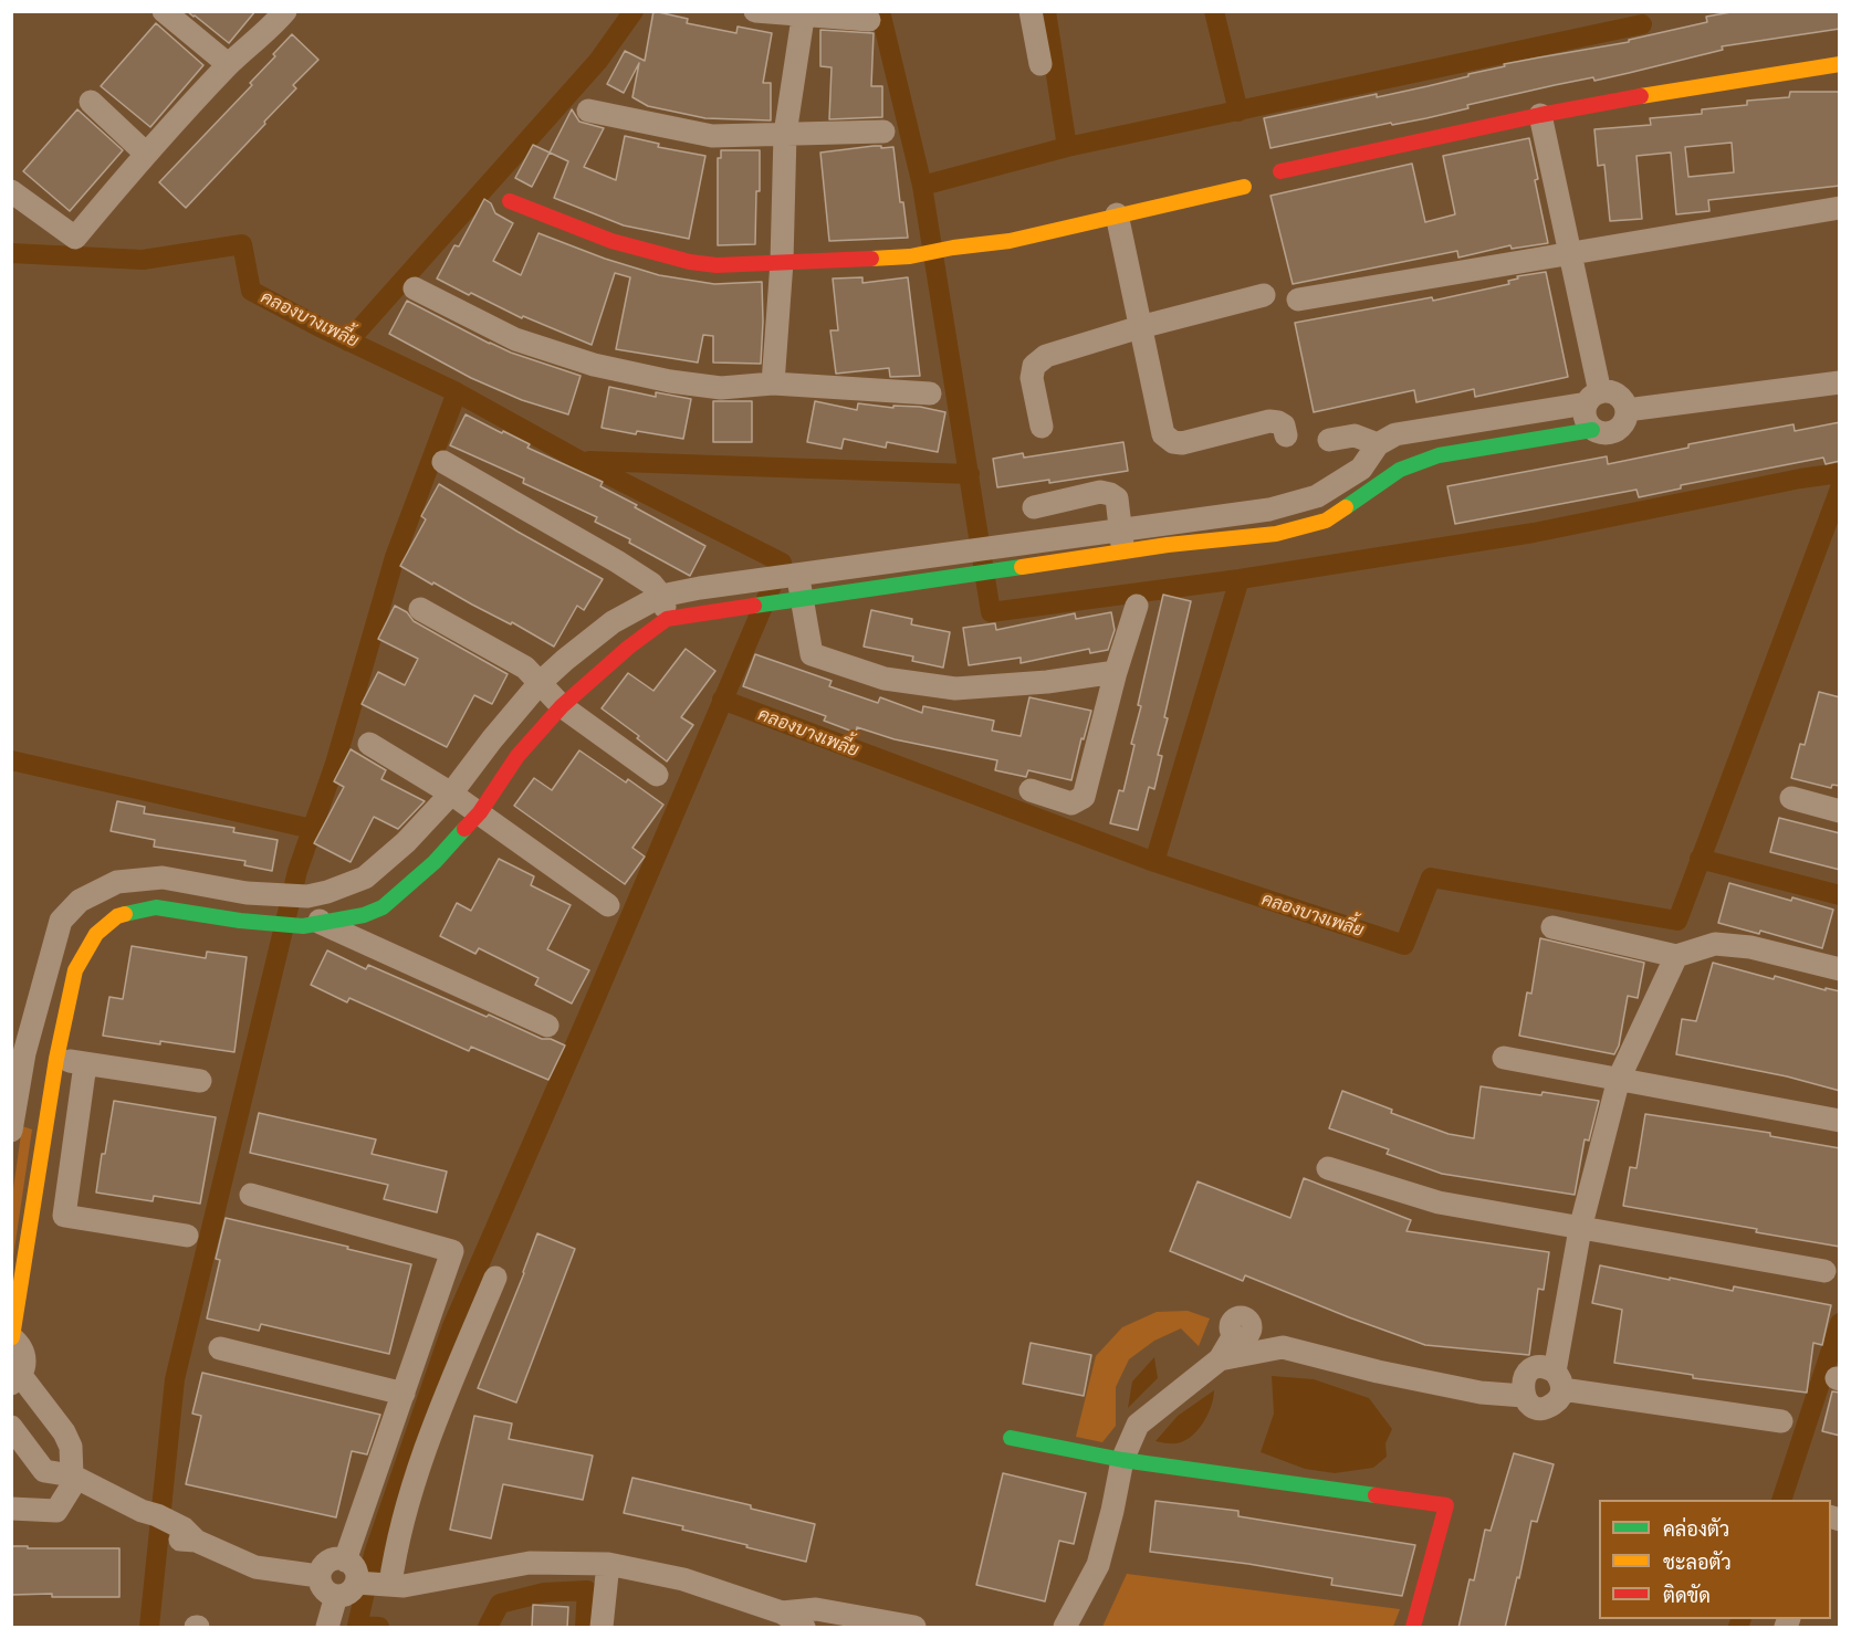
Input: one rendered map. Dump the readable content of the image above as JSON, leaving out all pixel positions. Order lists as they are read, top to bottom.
{
  "water": ["คลองบางเพลี้ย"],
  "legend": ["คล่องตัว", "ชะลอตัว", "ติดขัด"]
}
